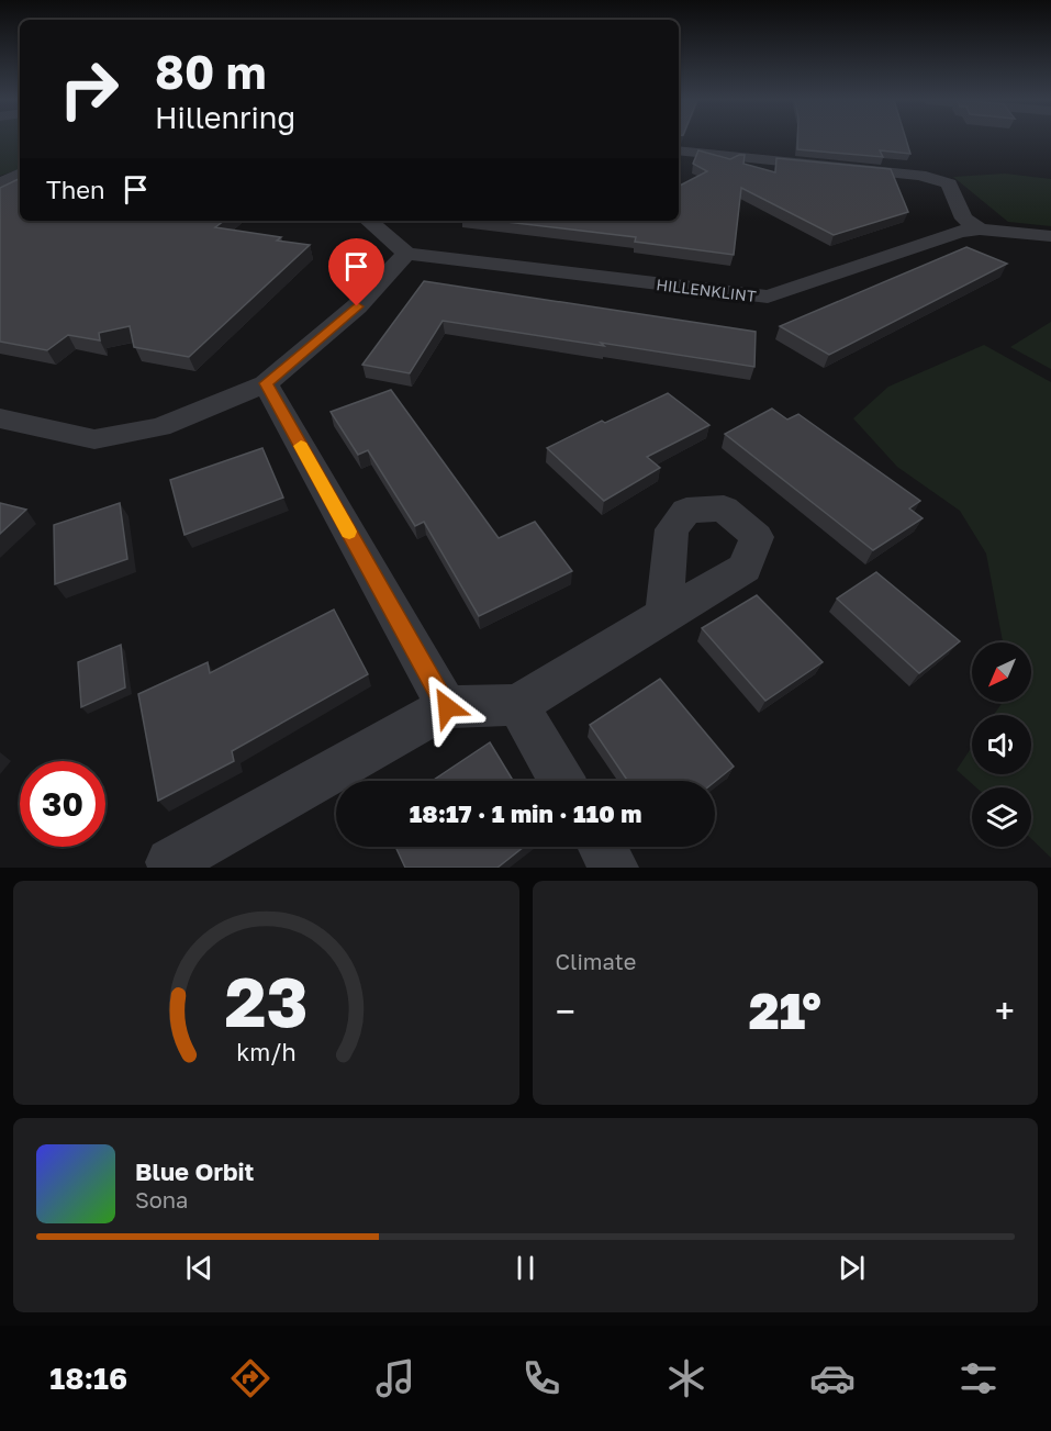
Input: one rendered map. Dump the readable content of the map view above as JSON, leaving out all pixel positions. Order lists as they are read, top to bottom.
{
  "streets": {
    "street": ["HILLENKLINT"]
  },
  "north": "bottom left",
  "page": {
    "turn": ["80 m", "Hillenring"],
    "then": "Then",
    "limit": "30",
    "trip": "18:17 · 1 min · 110 m",
    "tile": "Climate",
    "heat": ["−", "21°", "+"],
    "song": ["Blue Orbit", "Sona"],
    "tabs": "18:16",
    "gauge": ["23", "km/h"]
  }
}
